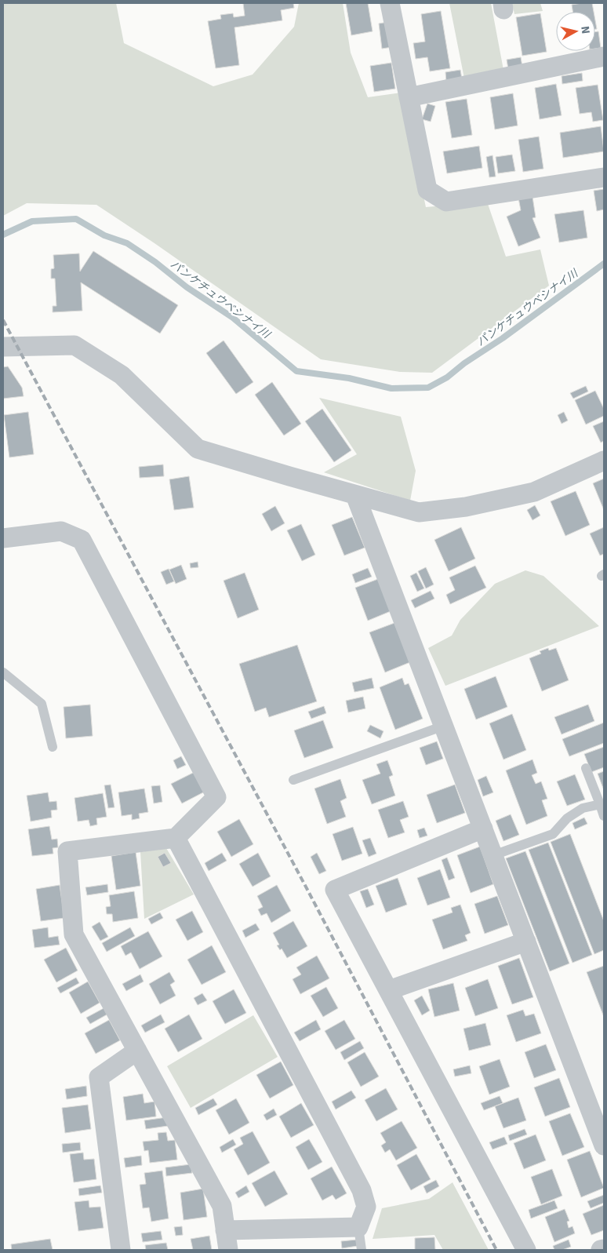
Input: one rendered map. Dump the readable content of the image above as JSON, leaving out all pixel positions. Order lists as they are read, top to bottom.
{
  "water": ["パンケチュウベシナイ川"],
  "north": "right"
}
